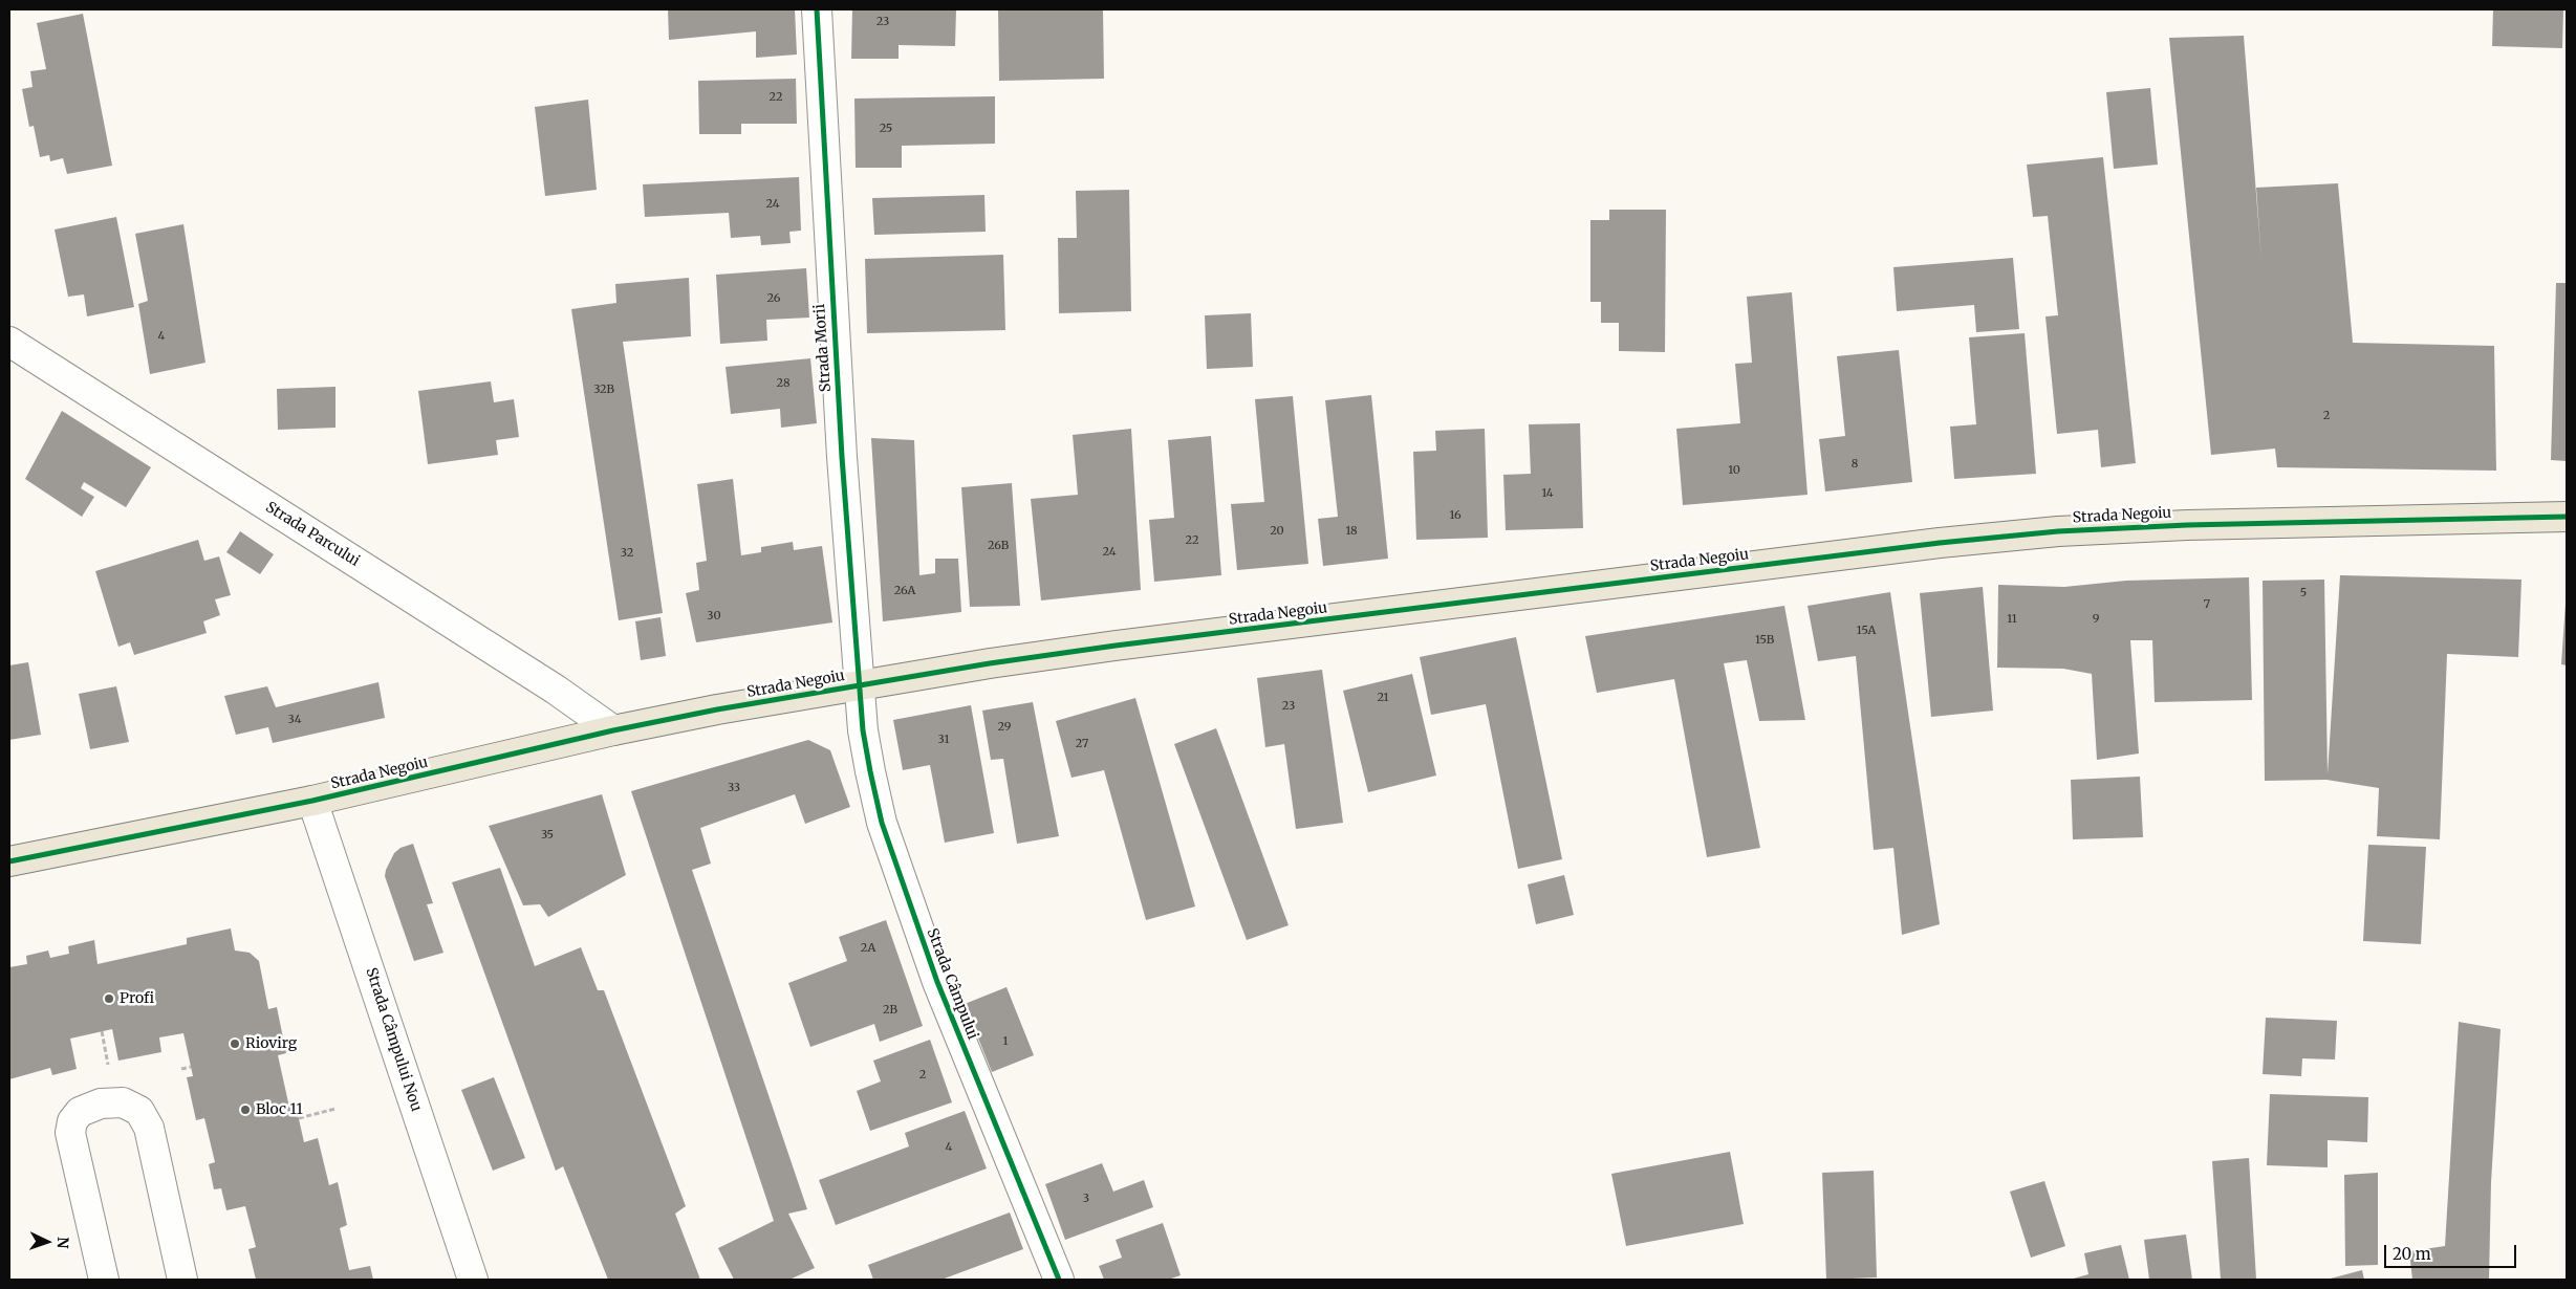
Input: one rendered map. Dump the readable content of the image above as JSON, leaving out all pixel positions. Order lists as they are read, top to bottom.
{
  "streets": {
    "main road": ["Strada Negoiu"],
    "street": [
      "Strada Morii",
      "Strada Parcului",
      "Strada Câmpului",
      "Strada Câmpului Nou"
    ]
  },
  "crossings": [
    ["Strada Morii", "Strada Negoiu"],
    ["Strada Morii", "Strada Câmpului"],
    ["Strada Negoiu", "Strada Parcului"],
    ["Strada Negoiu", "Strada Câmpului"],
    ["Strada Negoiu", "Strada Câmpului Nou"]
  ],
  "places": ["Profi", "Riovirg", "Bloc 11"],
  "house_numbers": [
    "23",
    "22",
    "25",
    "24",
    "26",
    "4",
    "28",
    "32B",
    "2",
    "8",
    "10",
    "14",
    "16",
    "20",
    "18",
    "22",
    "26B",
    "24",
    "32",
    "26A",
    "5",
    "7",
    "30",
    "11",
    "9",
    "15A",
    "15B",
    "21",
    "23",
    "34",
    "29",
    "31",
    "27",
    "33",
    "35",
    "2A",
    "2B",
    "1",
    "2",
    "4",
    "3"
  ],
  "scale_bar": "20 m",
  "north": "right"
}
